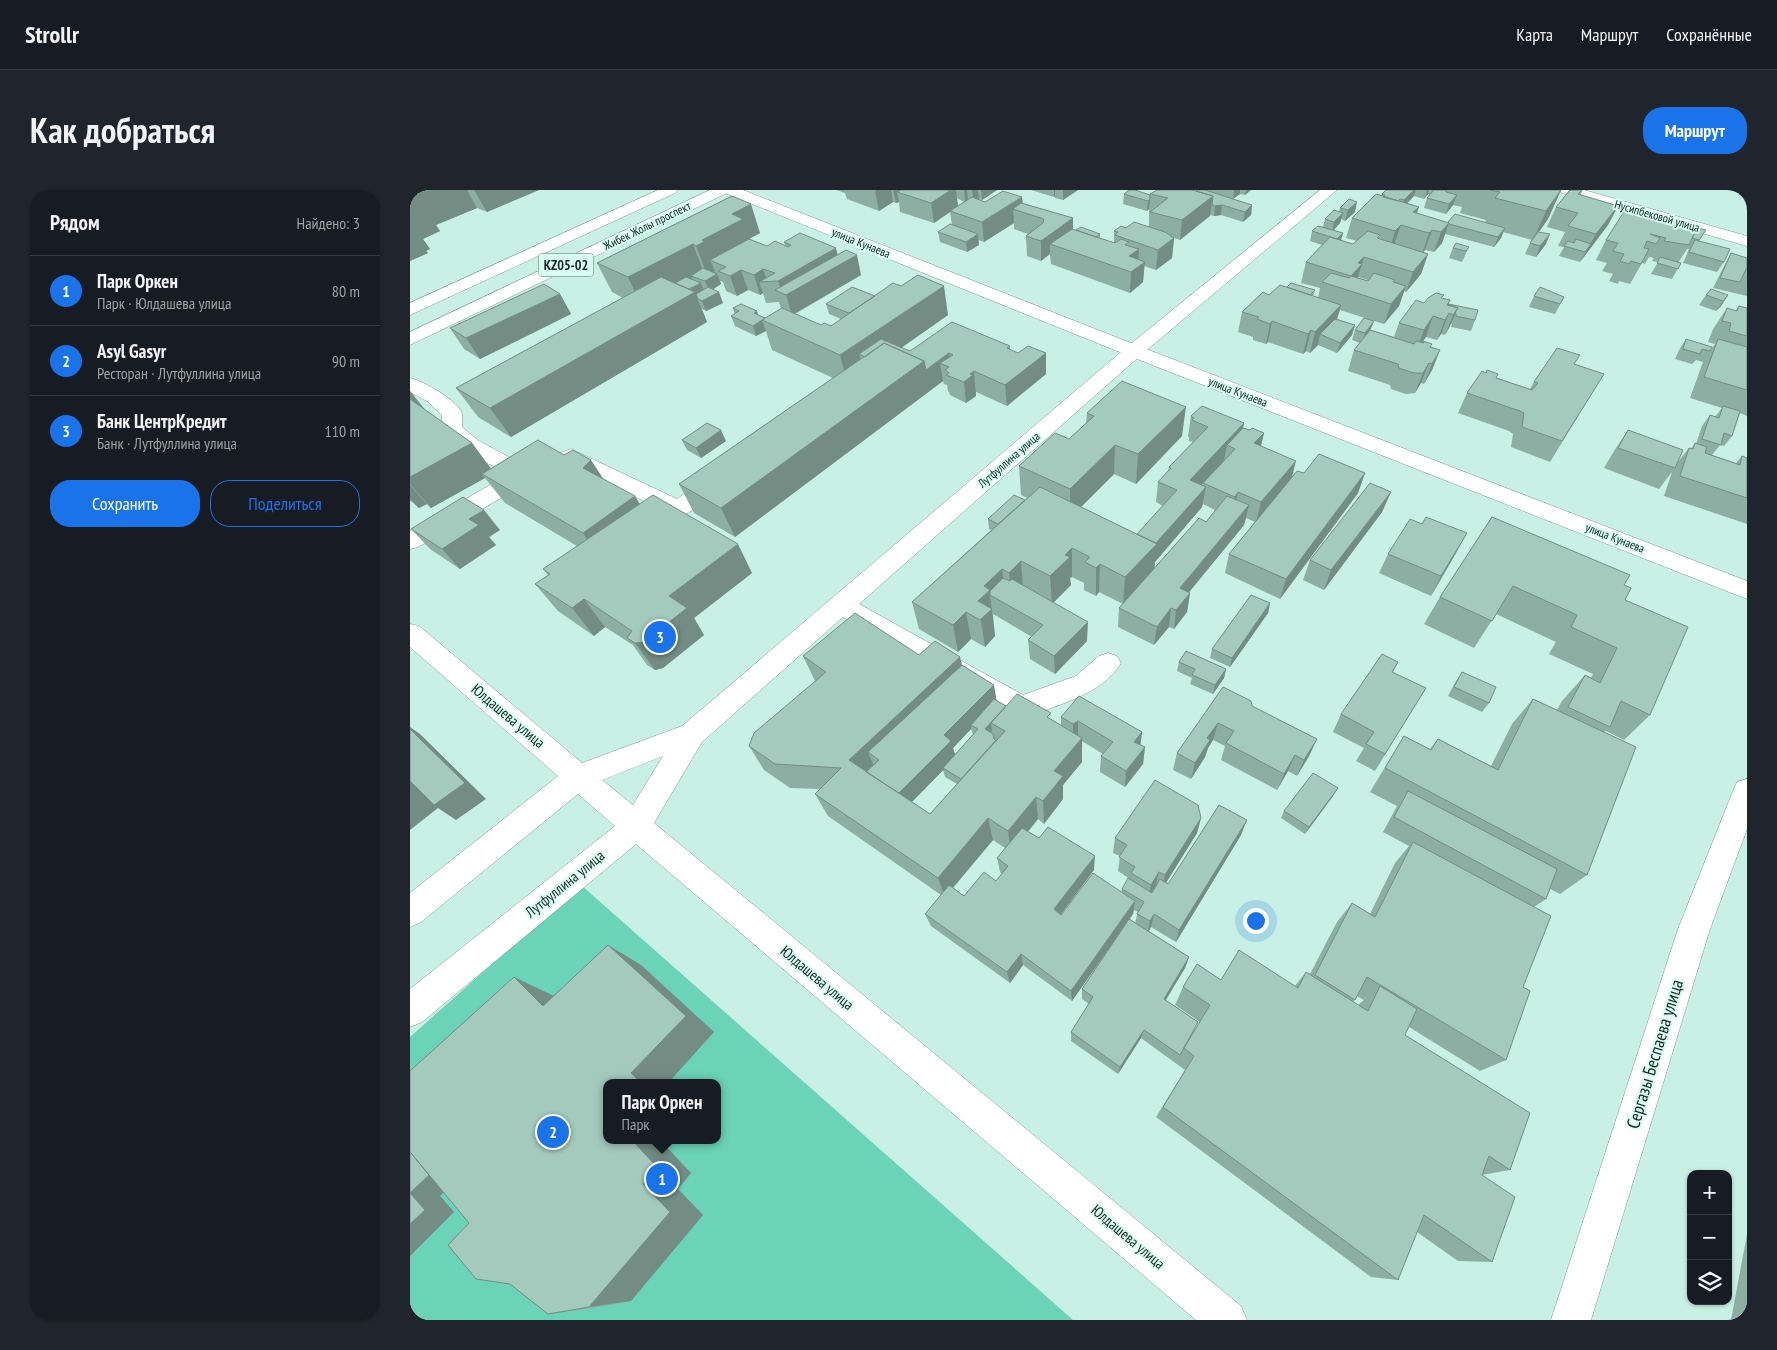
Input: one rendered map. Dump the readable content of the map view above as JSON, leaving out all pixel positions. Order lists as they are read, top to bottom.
{
  "streets": {
    "main road": [
      "Нусипбековой улица",
      "Жибек Жолы проспект",
      "улица Кунаева",
      "KZ05-02",
      "Лутфуллина улица",
      "Юлдашева улица",
      "Сергазы Беспаева улица"
    ]
  },
  "crossings": [
    ["улица Кунаева", "Лутфуллина улица"],
    ["Лутфуллина улица", "Юлдашева улица"]
  ],
  "page": {
    "header": "Strollr",
    "nav": ["Карта", "Маршрут", "Сохранённые"],
    "title": "Как добраться",
    "buttons": [
      "Маршрут",
      ["Сохранить", "Поделиться"]
    ],
    "heading": ["Рядом", "Найдено: 3"],
    "list": [
      {
        "mark": "1",
        "name": "Парк Оркен",
        "note": "Парк · Юлдашева улица",
        "value": "80 m"
      },
      {
        "mark": "2",
        "name": "Asyl Gasyr",
        "note": "Ресторан · Лутфуллина улица",
        "value": "90 m"
      },
      {
        "mark": "3",
        "name": "Банк ЦентрКредит",
        "note": "Банк · Лутфуллина улица",
        "value": "110 m"
      }
    ],
    "pins": ["3", "2", "1"],
    "popup": ["Парк Оркен", "Парк"],
    "map_buttons": ["+", "−"]
  }
}
